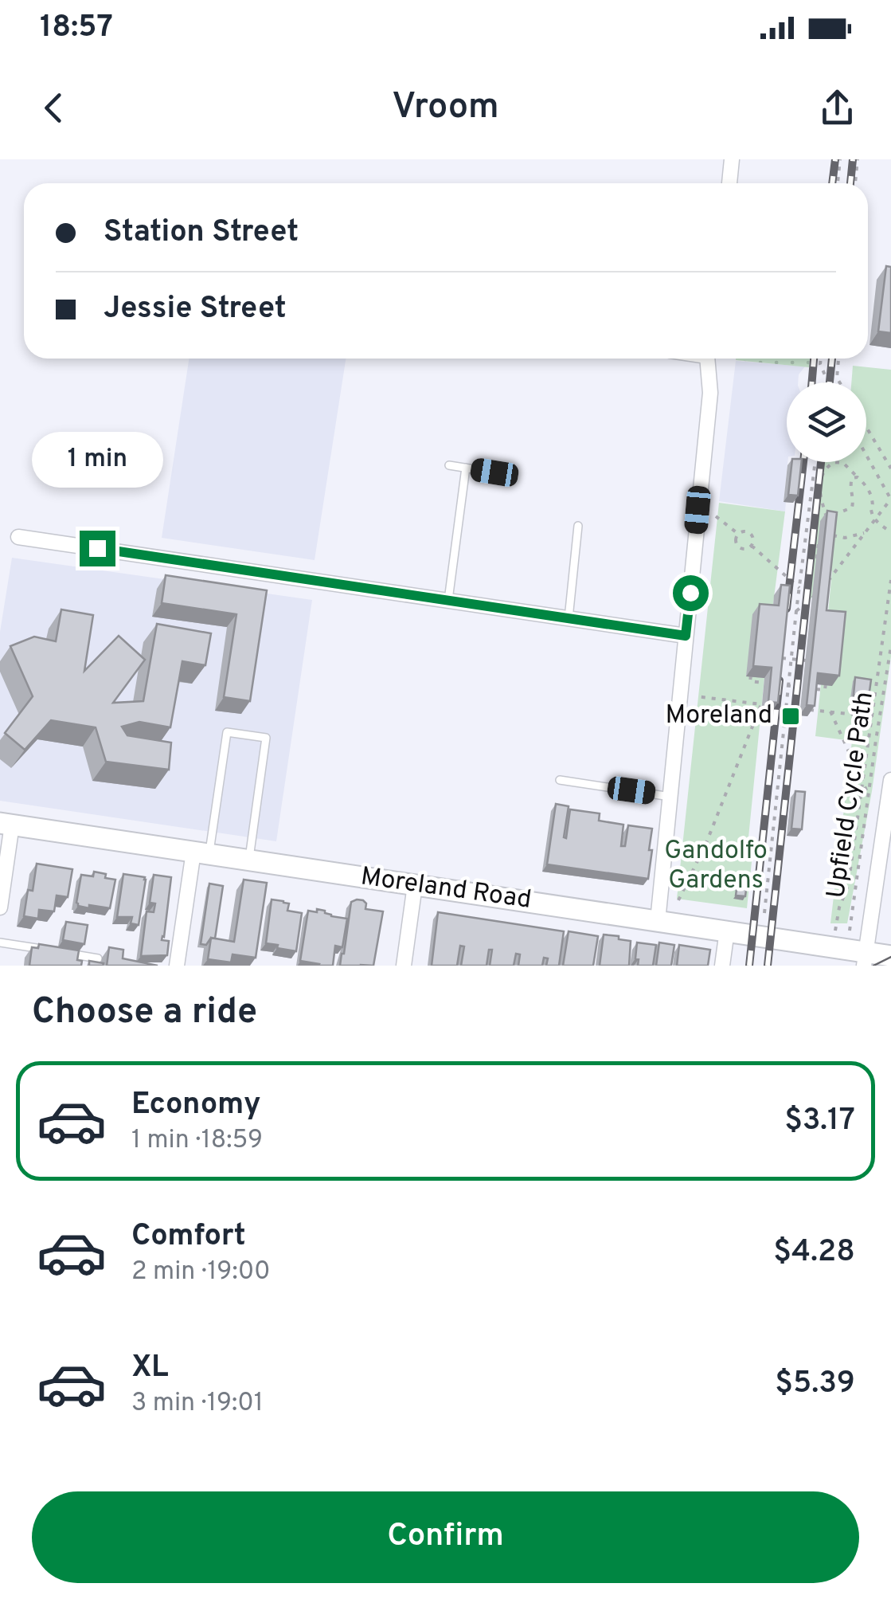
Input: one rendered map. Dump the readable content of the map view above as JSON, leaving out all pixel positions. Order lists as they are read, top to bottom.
{
  "streets": {
    "main road": ["Moreland Road"],
    "path": ["Upfield Cycle Path"]
  },
  "crossings": [
    ["Upfield Cycle Path", "Moreland Road"]
  ],
  "parks": ["Gandolfo Gardens"],
  "places": {
    "transit": ["Moreland"]
  },
  "page": {
    "status": "18:57",
    "header": "Vroom",
    "banner": ["Station Street", "Jessie Street"],
    "bubble": "1 min",
    "heading": "Choose a ride",
    "list": [
      {
        "name": "Economy",
        "note": "1 min · 18:59",
        "value": "$3.17"
      },
      {
        "name": "Comfort",
        "note": "2 min · 19:00",
        "value": "$4.28"
      },
      {
        "name": "XL",
        "note": "3 min · 19:01",
        "value": "$5.39"
      }
    ],
    "buttons": "Confirm"
  }
}
